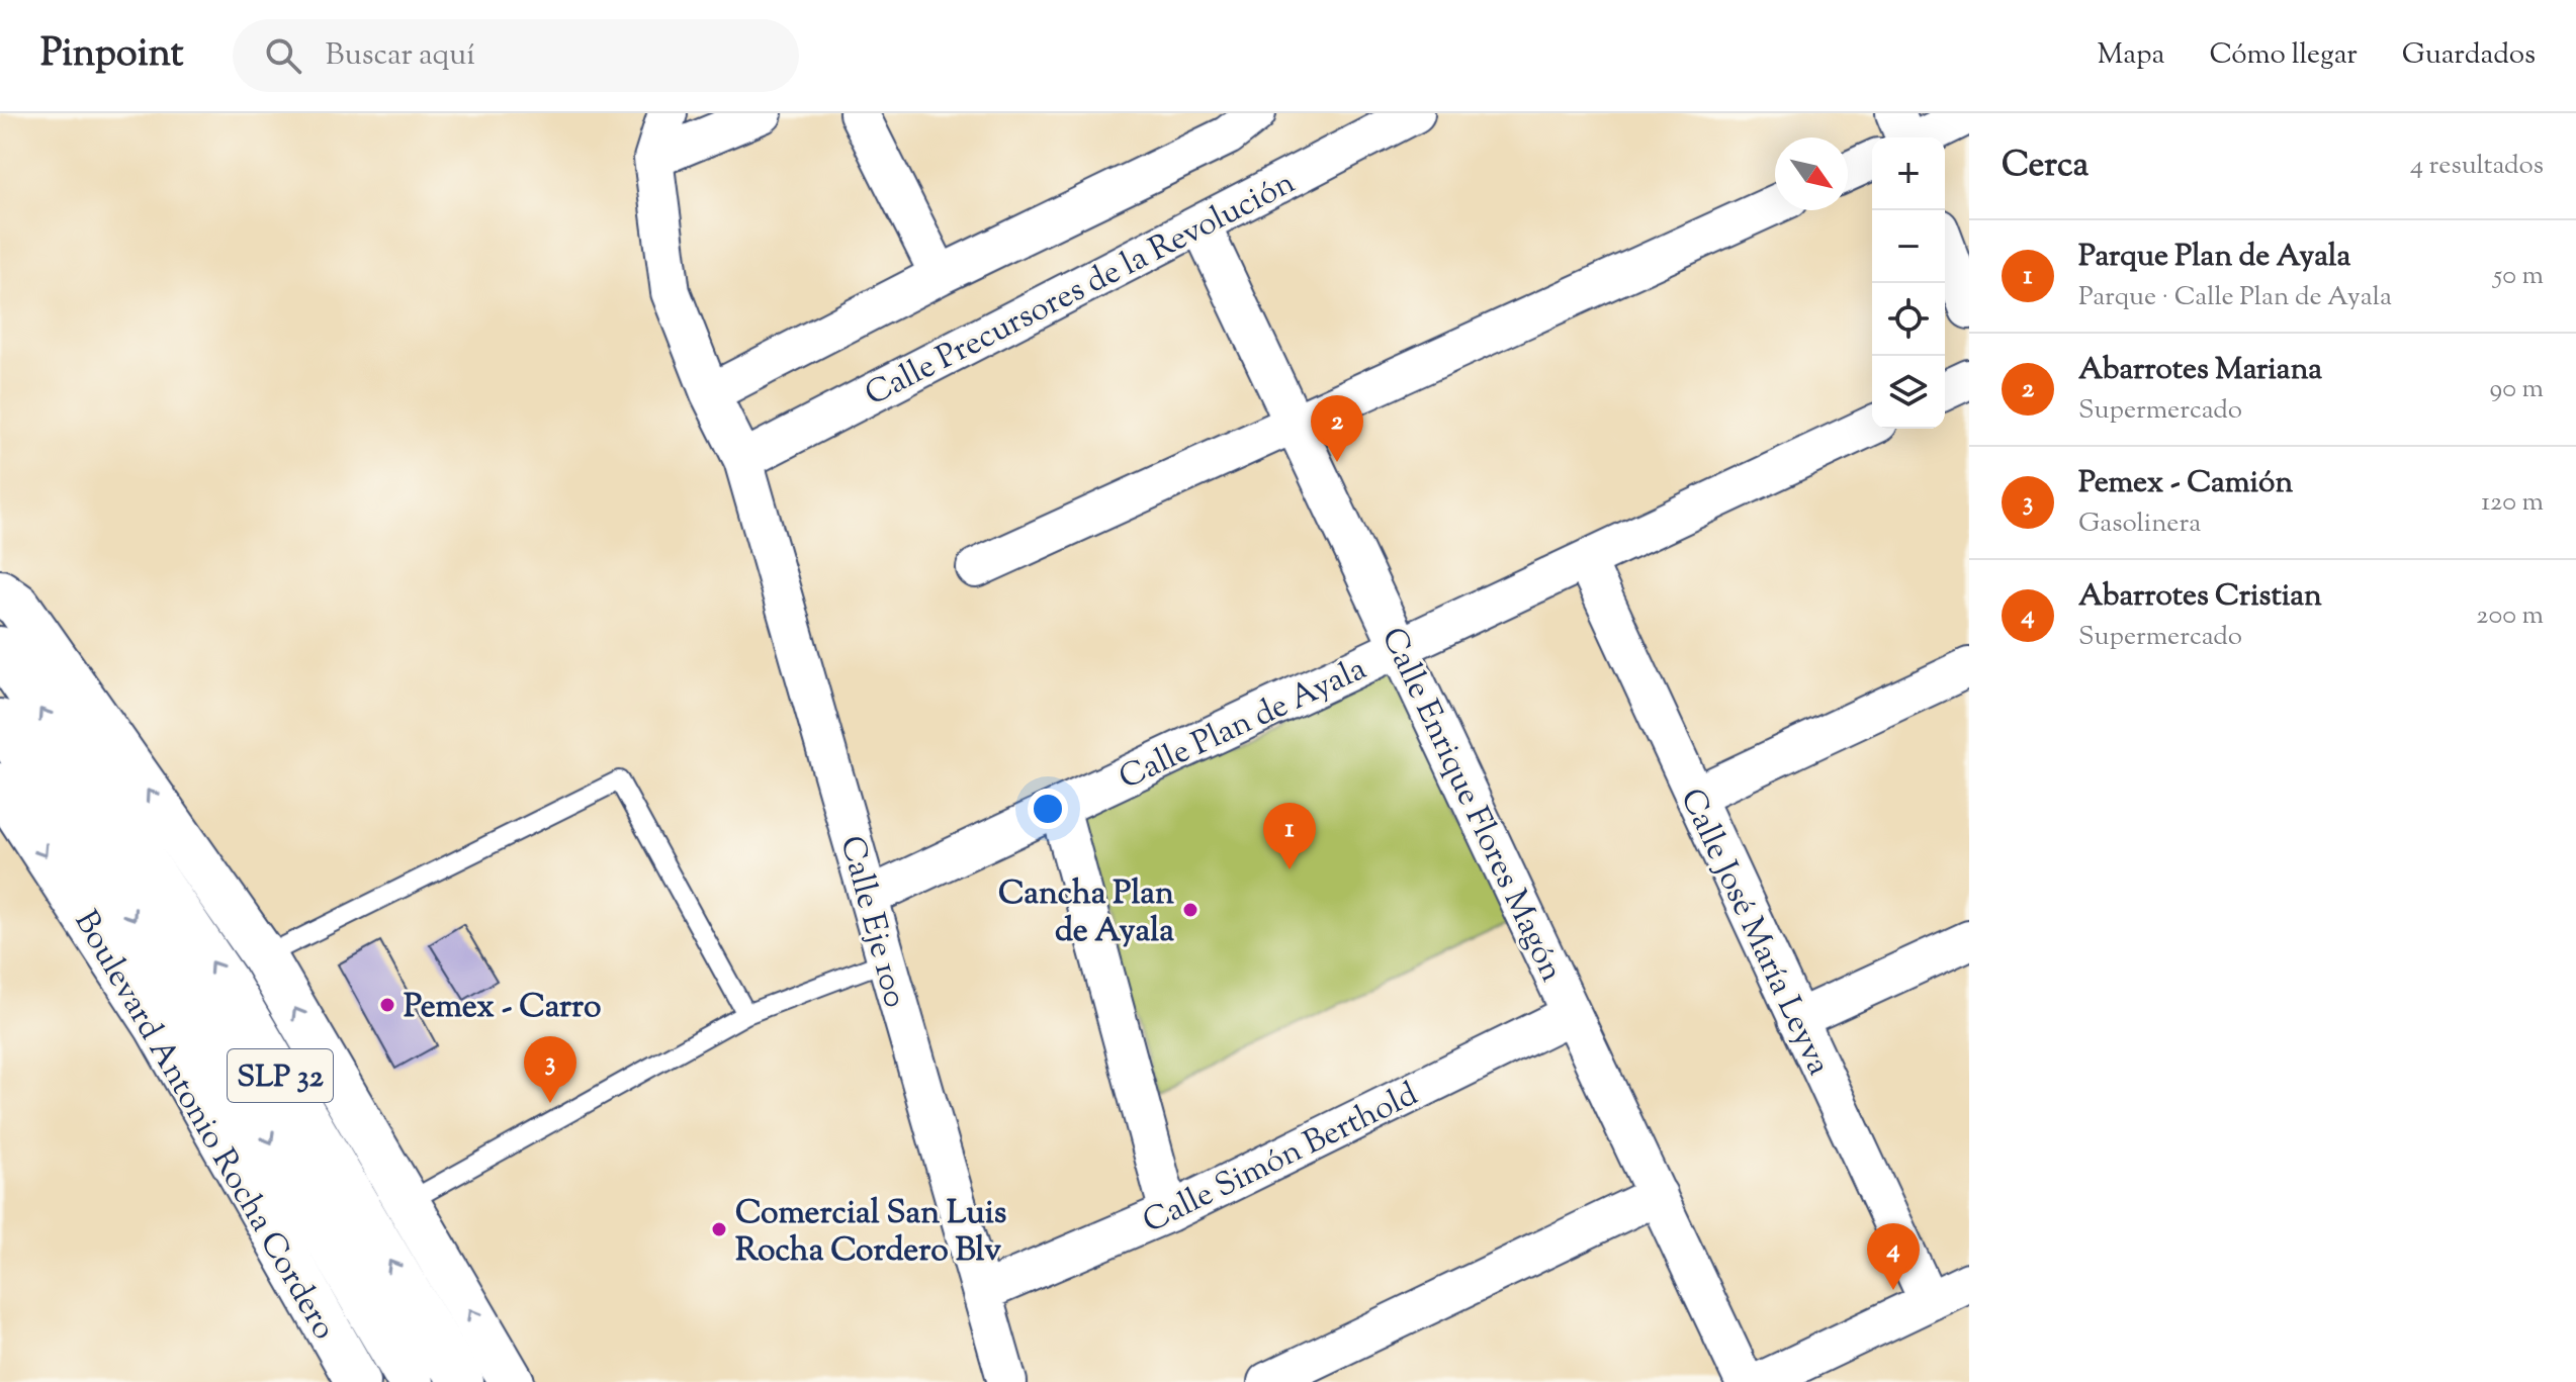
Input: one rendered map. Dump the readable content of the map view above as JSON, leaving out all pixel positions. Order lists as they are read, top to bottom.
{
  "streets": {
    "main road": ["SLP 32", "Boulevard Antonio Rocha Cordero"],
    "street": [
      "Calle Precursores de la Revolución",
      "Calle Plan de Ayala",
      "Calle Enrique Flores Magón",
      "Calle Eje 100",
      "Calle José María Leyva",
      "Calle Simón Berthold"
    ]
  },
  "crossings": [
    ["Calle Precursores de la Revolución", "Calle Enrique Flores Magón"],
    ["Calle Precursores de la Revolución", "Calle Eje 100"],
    ["Calle Plan de Ayala", "Calle Enrique Flores Magón"],
    ["Calle Plan de Ayala", "Calle Eje 100"],
    ["Calle Plan de Ayala", "Calle José María Leyva"],
    ["Calle Enrique Flores Magón", "Calle Simón Berthold"],
    ["Calle Eje 100", "Calle Simón Berthold"]
  ],
  "places": ["Cancha Plan de Ayala", "Pemex - Carro", "Comercial San Luis Rocha Cordero Blv"],
  "north": "bottom right",
  "page": {
    "header": "Pinpoint",
    "search": "Buscar aquí",
    "nav": ["Mapa", "Cómo llegar", "Guardados"],
    "heading": ["Cerca", "4 resultados"],
    "map_buttons": ["+", "−"],
    "list": [
      {
        "mark": "1",
        "name": "Parque Plan de Ayala",
        "note": "Parque · Calle Plan de Ayala",
        "value": "50 m"
      },
      {
        "mark": "2",
        "name": "Abarrotes Mariana",
        "note": "Supermercado",
        "value": "90 m"
      },
      {
        "mark": "3",
        "name": "Pemex - Camión",
        "note": "Gasolinera",
        "value": "120 m"
      },
      {
        "mark": "4",
        "name": "Abarrotes Cristian",
        "note": "Supermercado",
        "value": "200 m"
      }
    ],
    "pins": [
      "2",
      "1",
      "3",
      "4"
    ]
  }
}
